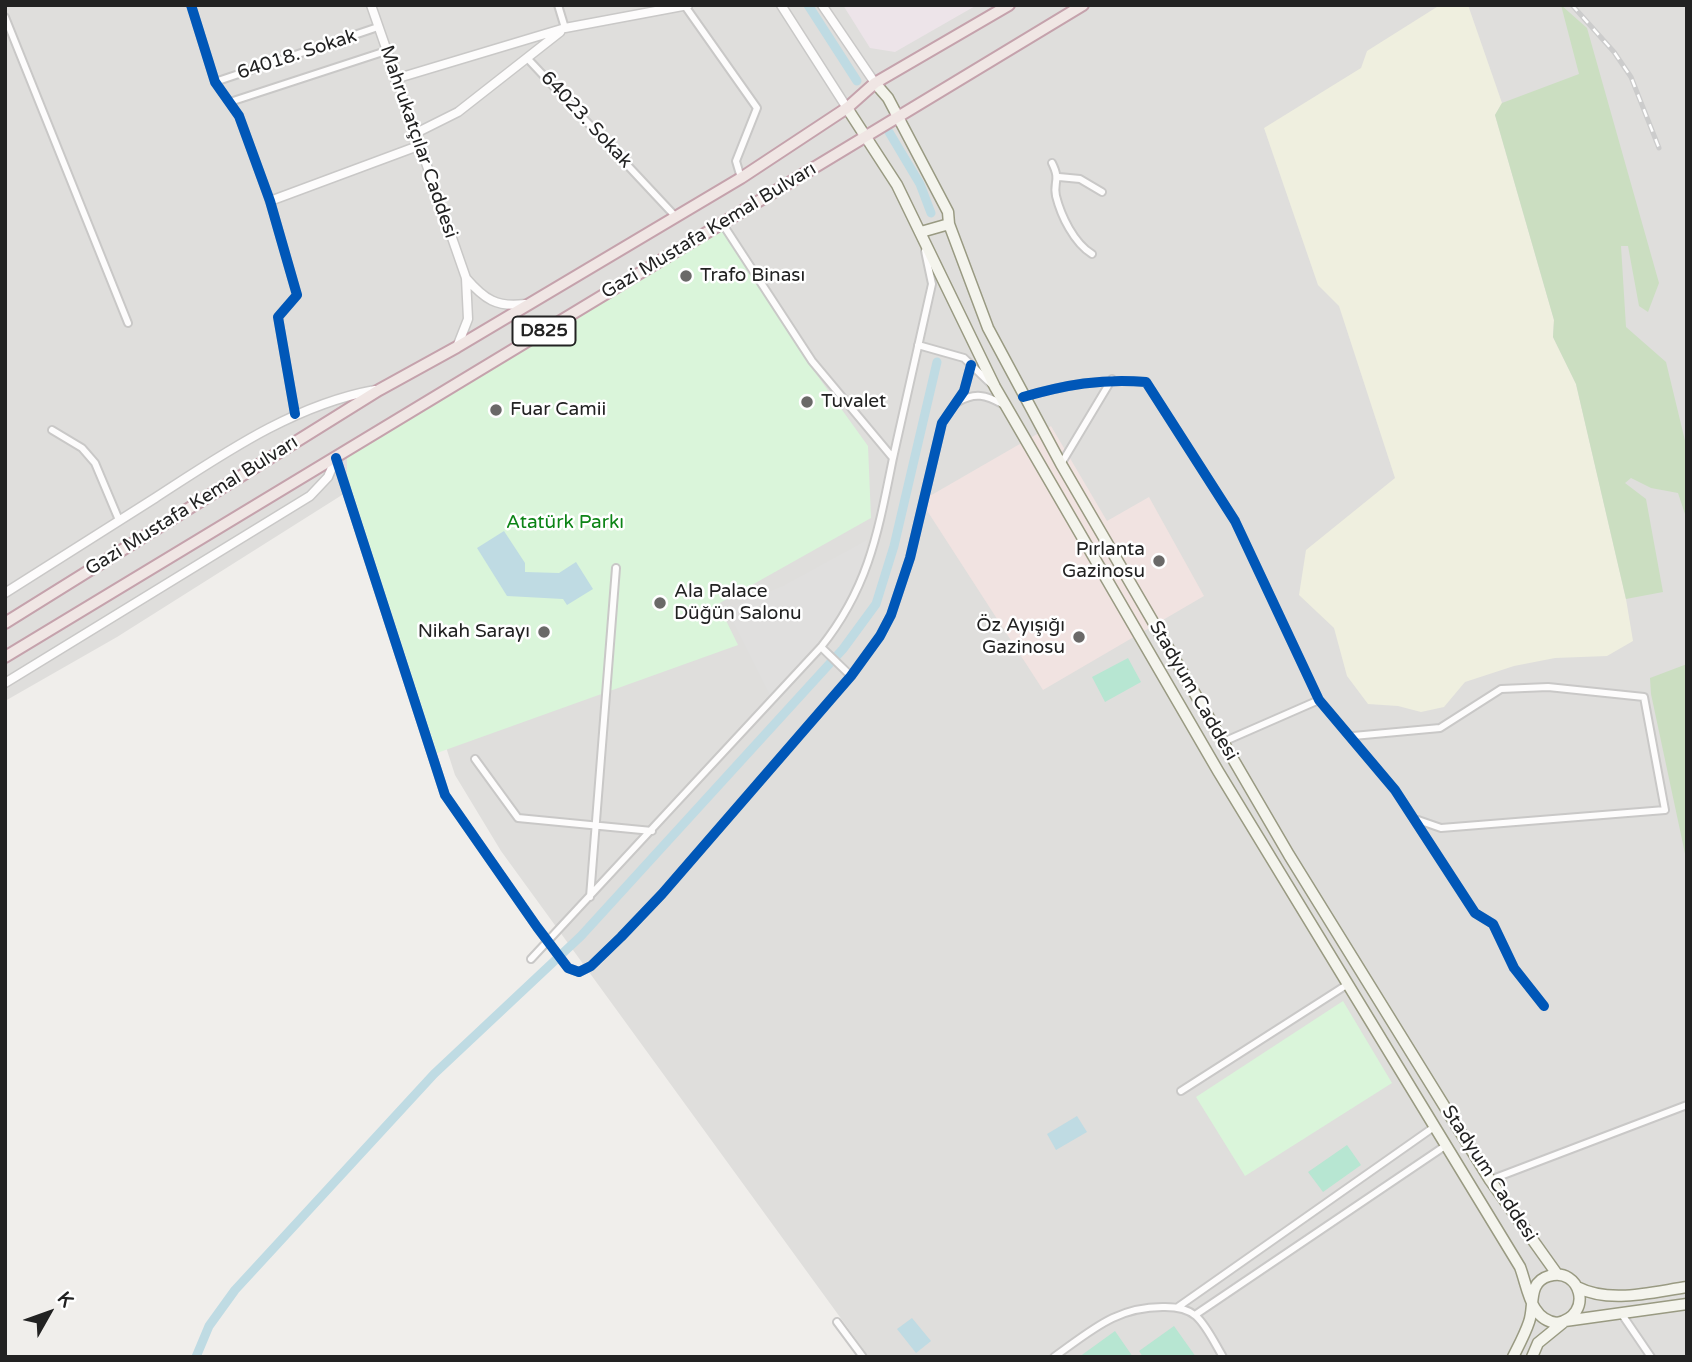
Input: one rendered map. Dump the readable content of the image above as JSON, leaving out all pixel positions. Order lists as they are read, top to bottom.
{
  "streets": {
    "highway": ["Gazi Mustafa Kemal Bulvarı", "D825"],
    "main road": ["Stadyum Caddesi"],
    "street": ["64018. Sokak", "64023. Sokak", "Mahrukatçılar Caddesi"]
  },
  "crossings": [
    ["64018. Sokak", "Mahrukatçılar Caddesi"],
    ["64023. Sokak", "Gazi Mustafa Kemal Bulvarı"],
    ["Mahrukatçılar Caddesi", "Gazi Mustafa Kemal Bulvarı"],
    ["Gazi Mustafa Kemal Bulvarı", "Stadyum Caddesi"]
  ],
  "parks": ["Atatürk Parkı"],
  "places": [
    "Trafo Binası",
    "Tuvalet",
    "Fuar Camii",
    "Pırlanta Gazinosu",
    "Ala Palace Düğün Salonu",
    "Nikah Sarayı",
    "Öz Ayışığı Gazinosu"
  ],
  "north": "top right"
}
